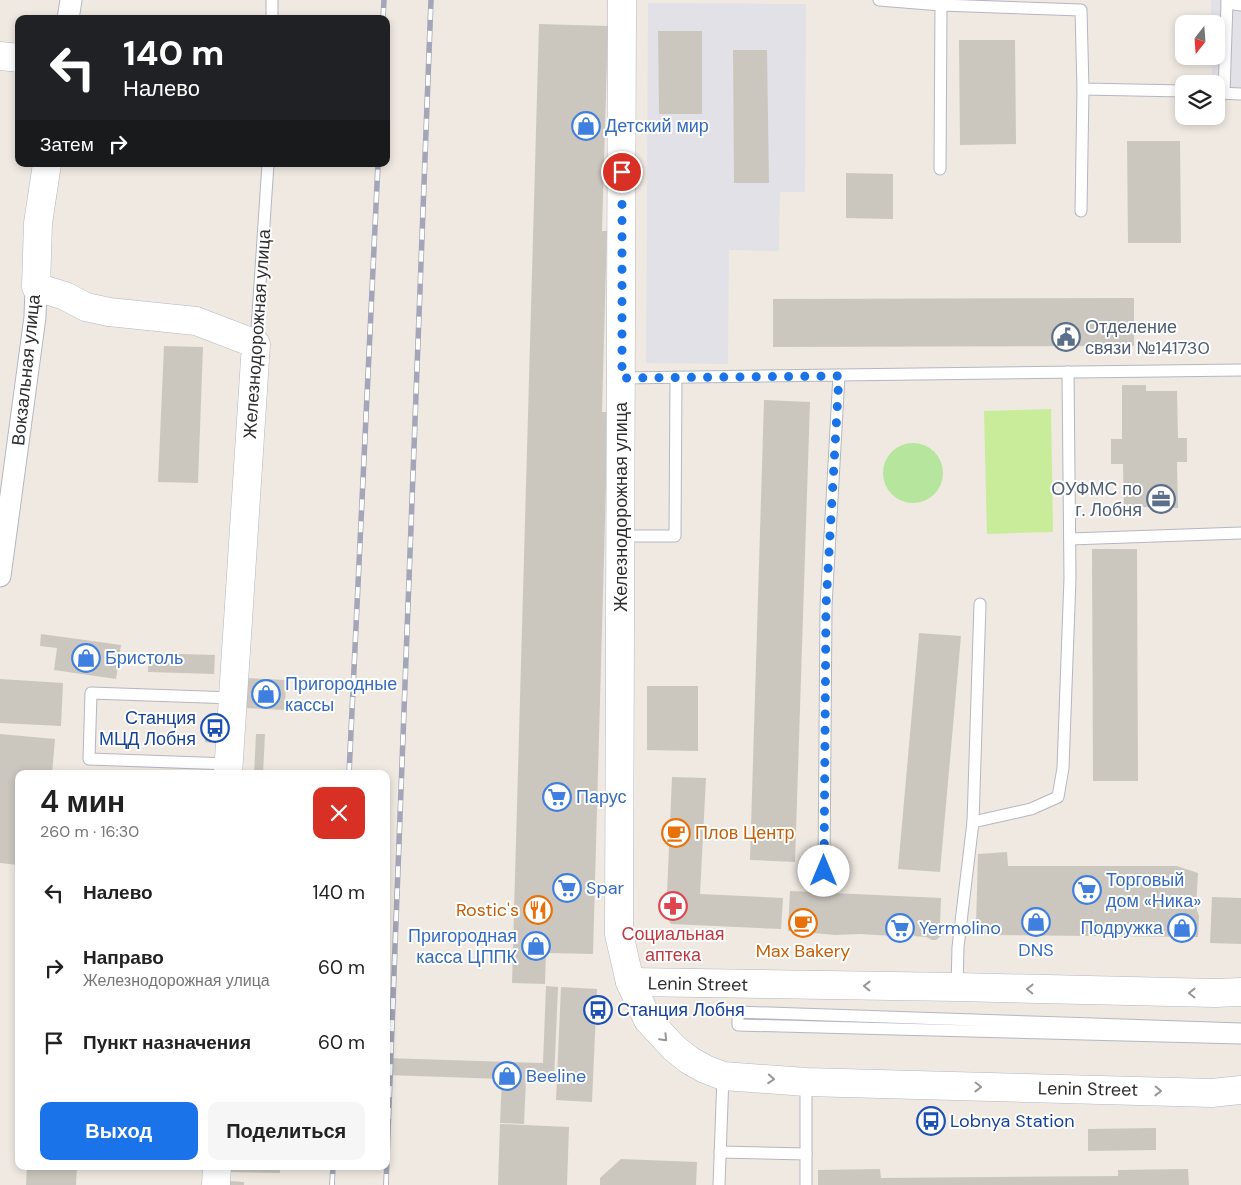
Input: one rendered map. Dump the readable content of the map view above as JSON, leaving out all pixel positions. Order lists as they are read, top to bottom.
{
  "streets": {
    "street": ["Железнодорожная улица", "Вокзальная улица", "Lenin Street"]
  },
  "crossings": [
    ["Железнодорожная улица", "Lenin Street"]
  ],
  "places": {
    "shop": [
      "Детский мир",
      "Бристоль",
      "Пригородные кассы",
      "DNS",
      "Подружка",
      "Пригородная касса ЦППК",
      "Beeline"
    ],
    "public building": ["Отделение связи №141730"],
    "office": ["ОУФМС по г. Лобня"],
    "bus stop": ["Станция МЦД Лобня", "Станция Лобня", "Lobnya Station"],
    "supermarket": [
      "Парус",
      "Spar",
      "Торговый дом «Ника»",
      "Yermolino"
    ],
    "cafe": ["Плов Центр", "Max Bakery"],
    "pharmacy": ["Социальная аптека"],
    "restaurant": ["Rostic's"]
  },
  "north": "bottom",
  "page": {
    "turn": ["140 m", "Налево"],
    "then": "Затем",
    "heading": ["4 мин", "260 m · 16:30"],
    "list": [
      {
        "name": "Налево",
        "value": "140 m"
      },
      {
        "name": "Направо",
        "note": "Железнодорожная улица",
        "value": "60 m"
      },
      {
        "name": "Пункт назначения",
        "value": "60 m"
      }
    ],
    "buttons": ["Выход", "Поделиться"]
  }
}
